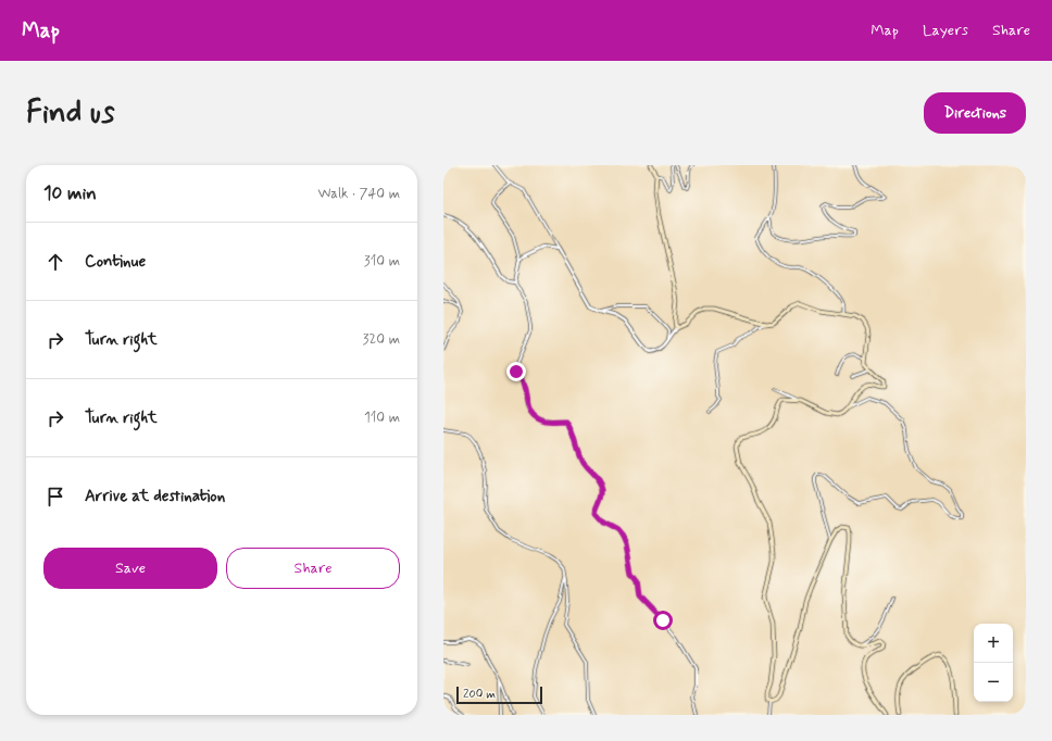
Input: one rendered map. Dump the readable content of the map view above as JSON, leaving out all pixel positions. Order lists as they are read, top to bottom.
{
  "scale_bar": "200 m",
  "page": {
    "header": "Map",
    "nav": ["Map", "Layers", "Share"],
    "buttons": [
      "Directions",
      ["Save", "Share"]
    ],
    "title": "Find us",
    "heading": ["10 min", "Walk · 740 m"],
    "list": [
      ["Continue", "310 m"],
      ["Turn right", "320 m"],
      ["Turn right", "110 m"],
      "Arrive at destination"
    ],
    "map_buttons": ["+", "−"],
    "scale": "200 m"
  }
}
